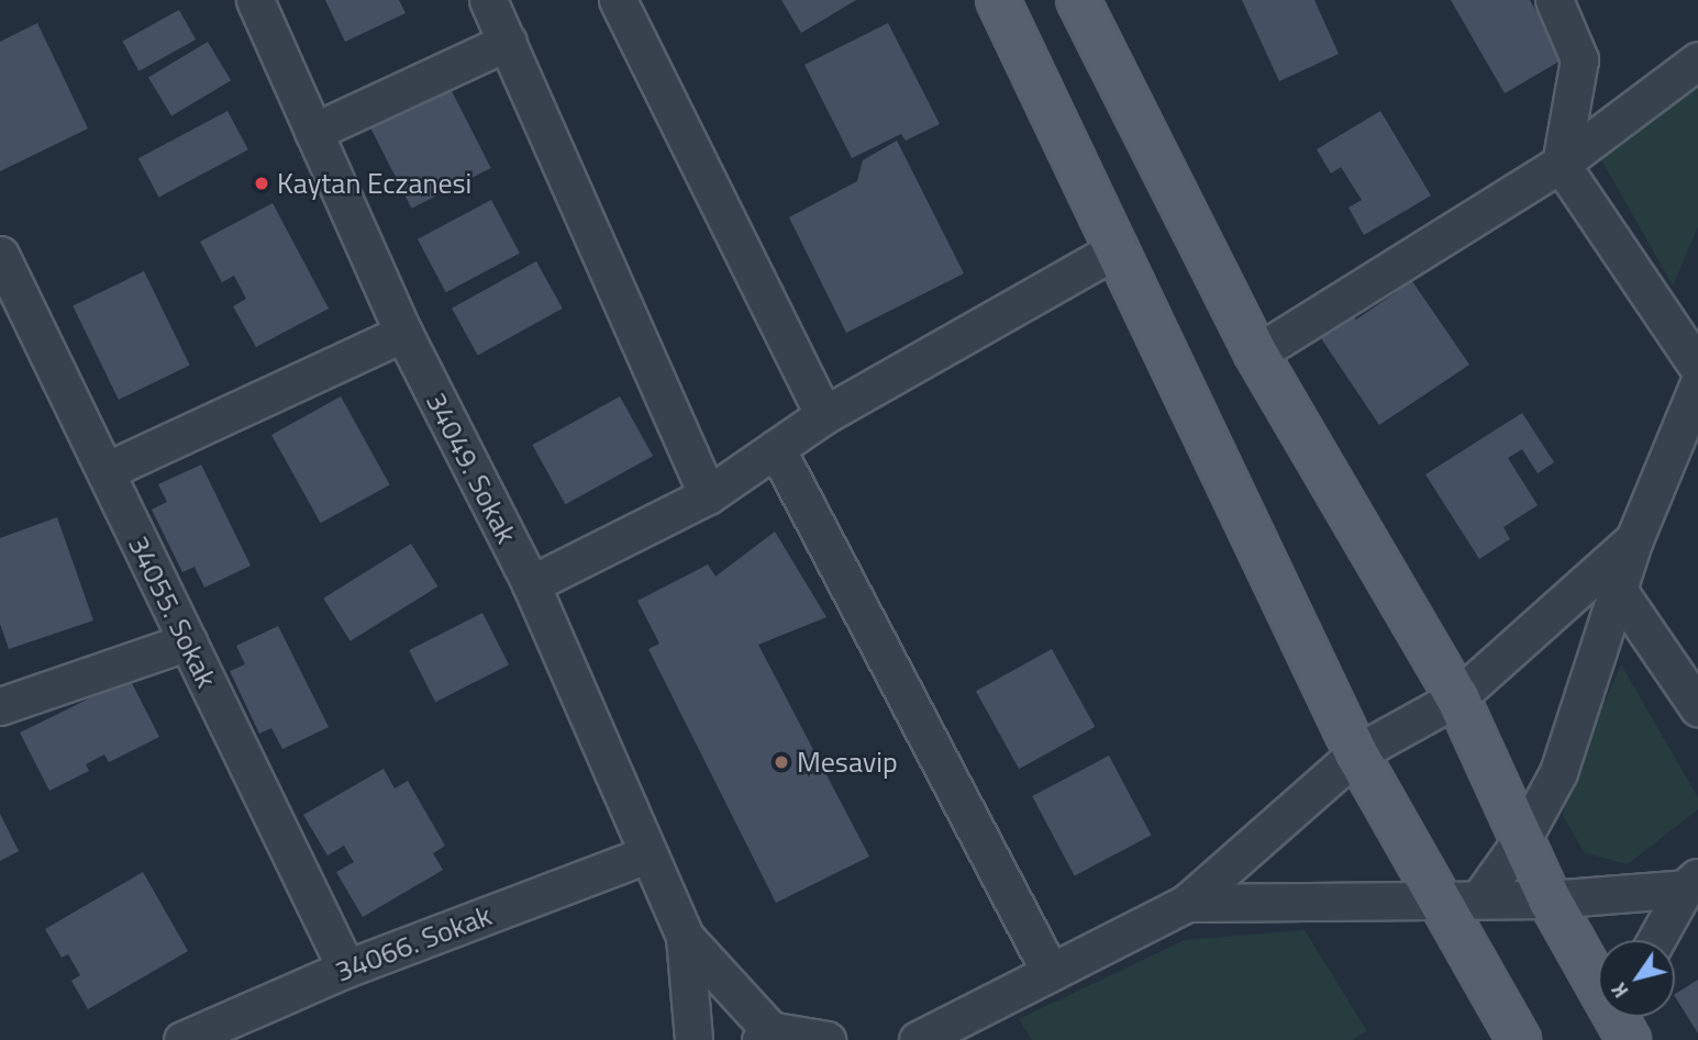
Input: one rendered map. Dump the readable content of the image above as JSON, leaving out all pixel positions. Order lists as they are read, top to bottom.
{
  "streets": {
    "street": ["34049. Sokak", "34055. Sokak", "34066. Sokak"]
  },
  "crossings": [
    ["34049. Sokak", "34066. Sokak"],
    ["34055. Sokak", "34066. Sokak"]
  ],
  "places": ["Kaytan Eczanesi", "Mesavip"],
  "north": "bottom left"
}
